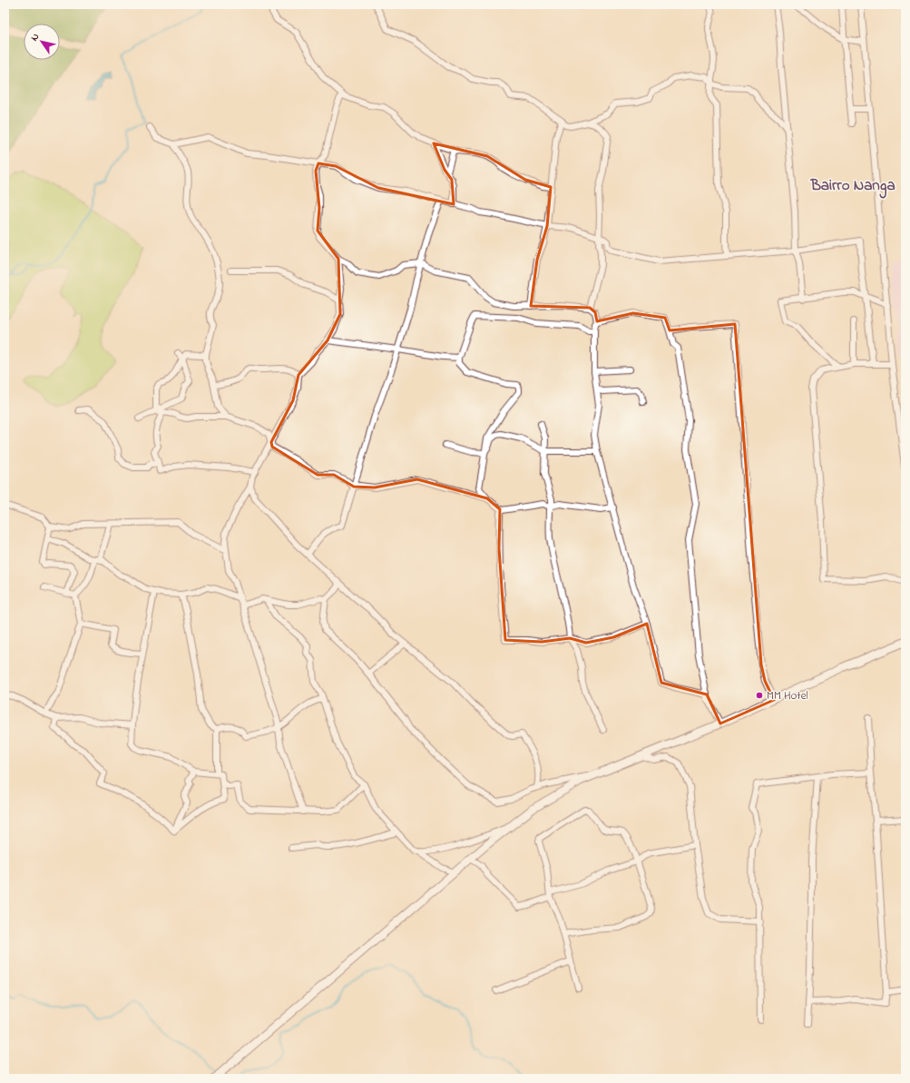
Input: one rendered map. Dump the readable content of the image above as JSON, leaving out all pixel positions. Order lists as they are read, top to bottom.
{
  "districts": ["Bairro Nanga"],
  "places": ["MM Hotel"],
  "north": "top left"
}
